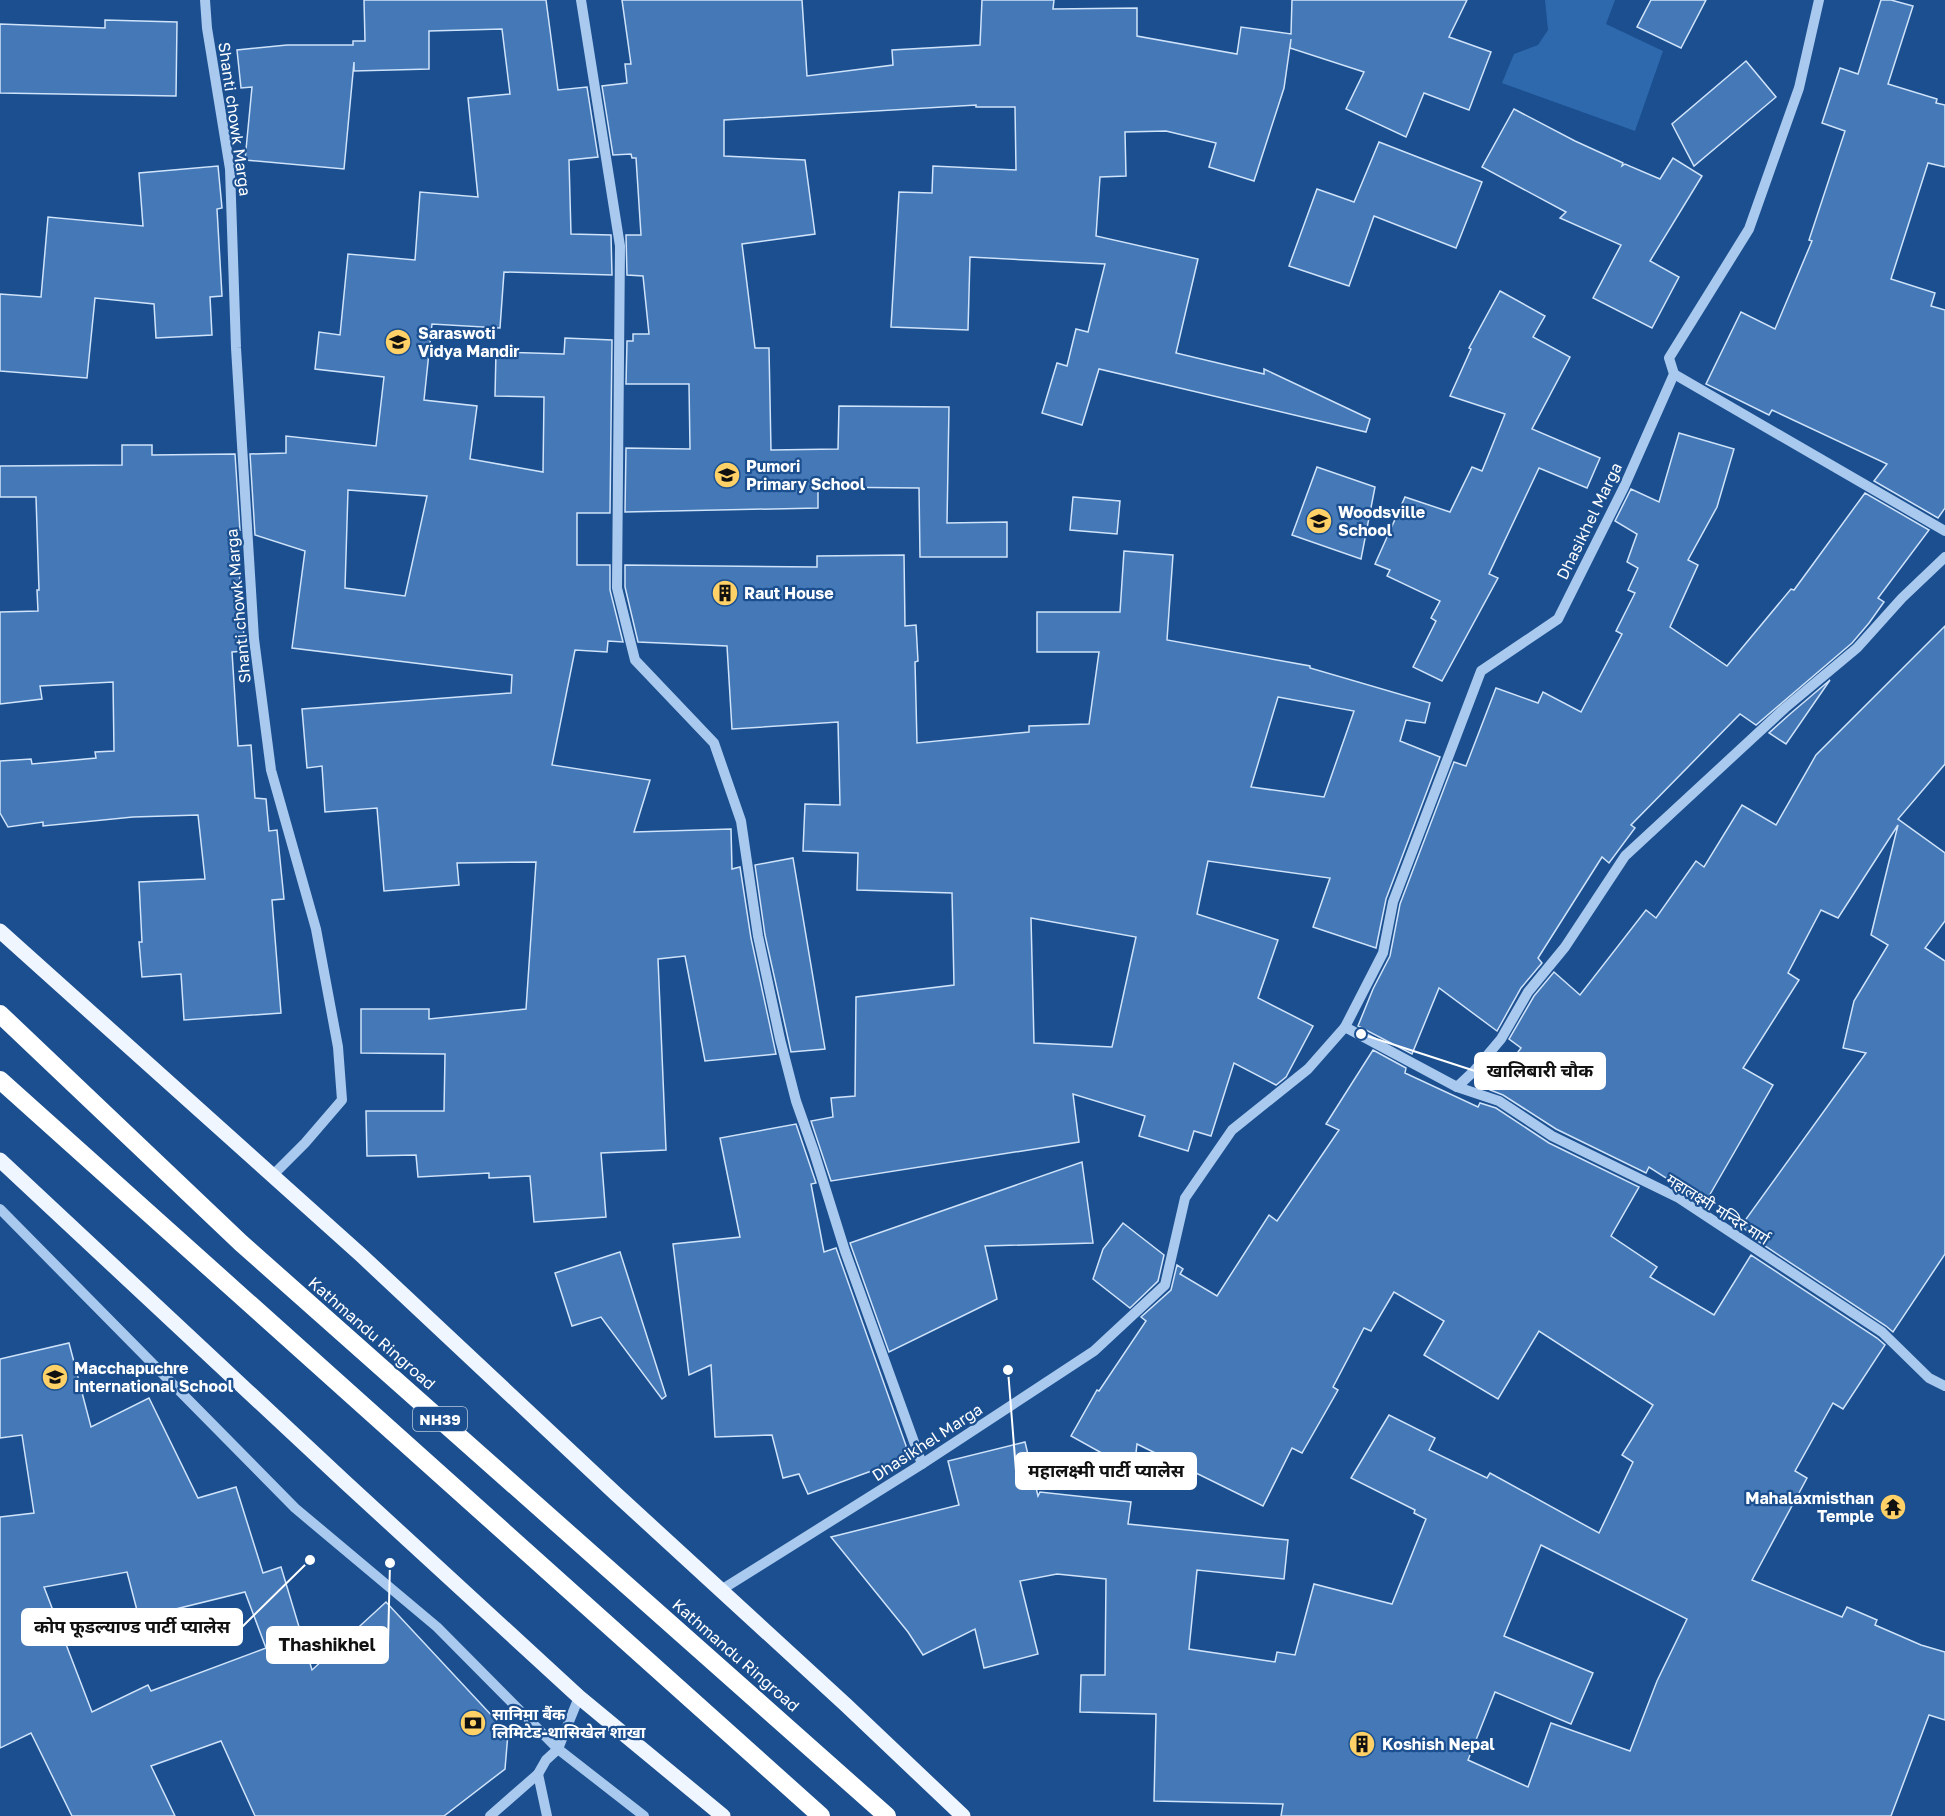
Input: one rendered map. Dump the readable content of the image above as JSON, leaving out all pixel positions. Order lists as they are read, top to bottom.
{
  "streets": {
    "highway": ["Kathmandu Ringroad", "NH39"],
    "street": ["Shanti chowk Marga", "Dhasikhel Marga", "महालक्ष्मी मन्दिर मार्ग"]
  },
  "places": {
    "school or university": [
      "Saraswoti Vidya Mandir",
      "Pumori Primary School",
      "Woodsville School",
      "Macchapuchre International School"
    ],
    "building": ["Raut House", "Koshish Nepal"],
    "other": [
      "खालिबारी चौक",
      "महालक्ष्मी पार्टी प्यालेस",
      "कोप फूडल्याण्ड पार्टी प्यालेस",
      "Thashikhel"
    ],
    "temple": ["Mahalaxmisthan Temple"],
    "bank": ["सानिमा बैंक लिमिटेड-थासिखेल शाखा"]
  }
}
